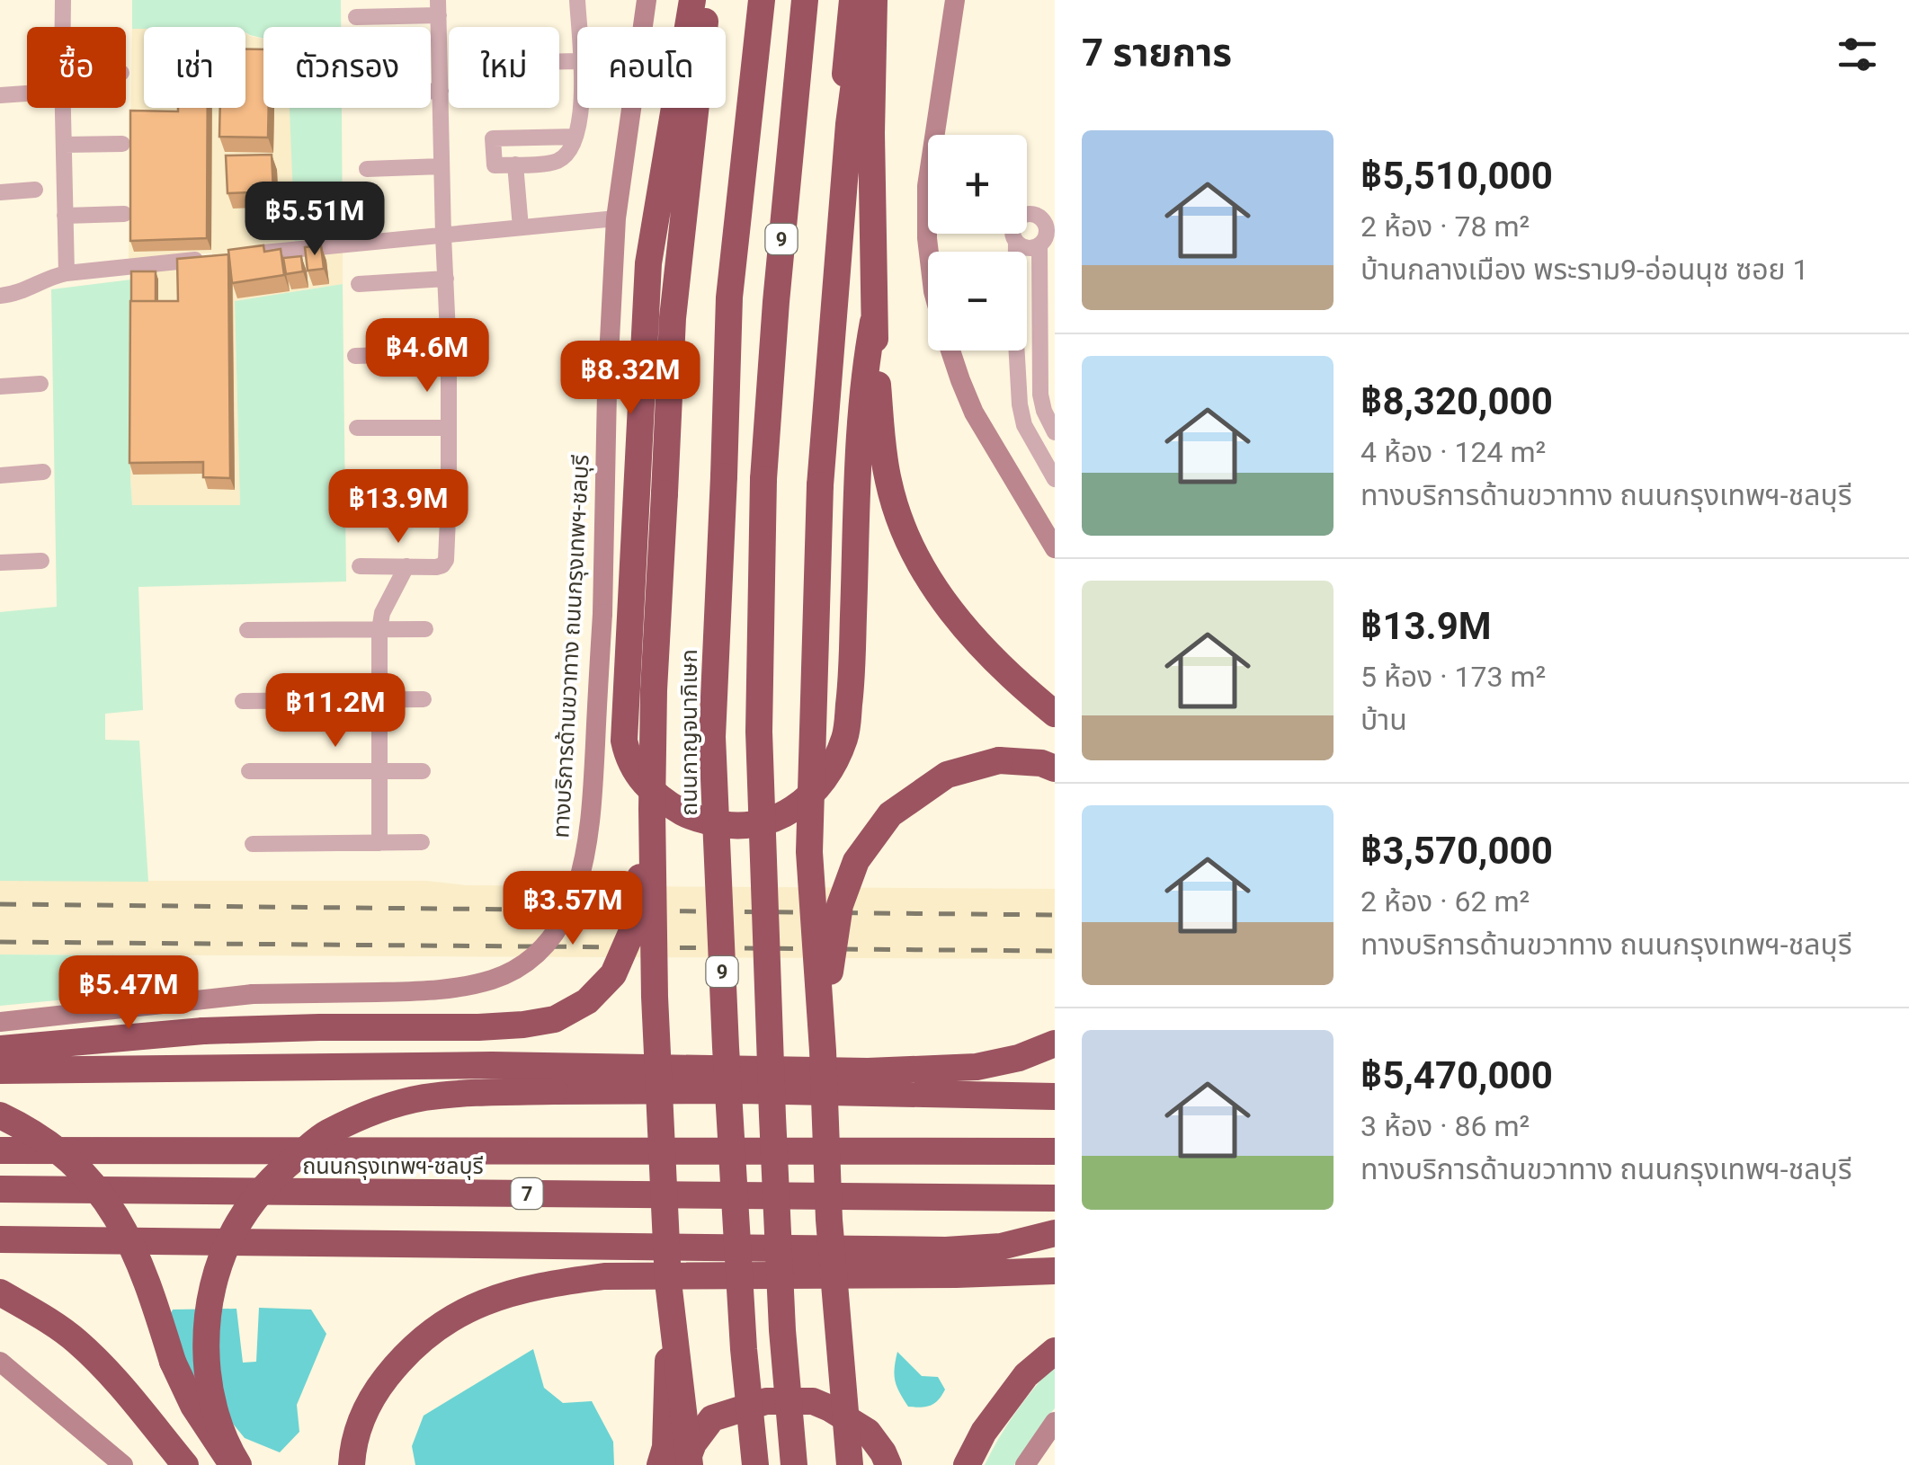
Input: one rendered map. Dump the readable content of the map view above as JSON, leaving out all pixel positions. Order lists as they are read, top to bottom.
{
  "streets": {
    "highway": [
      "9",
      "ถนนกาญจนาภิเษก",
      "ถนนกรุงเทพฯ-ชลบุรี",
      "7"
    ],
    "main road": ["ทางบริการด้านขวาทาง ถนนกรุงเทพฯ-ชลบุรี"]
  },
  "page": {
    "heading": "7 รายการ",
    "chip": [
      "ซื้อ",
      "เช่า",
      "ตัวกรอง",
      "ใหม่",
      "คอนโด"
    ],
    "list": [
      {
        "name": "฿5,510,000",
        "note": "2 ห้อง · 78 m² · บ้านกลางเมือง พระราม9-อ่อนนุช ซอย 1"
      },
      {
        "name": "฿8,320,000",
        "note": "4 ห้อง · 124 m² · ทางบริการด้านขวาทาง ถนนกรุงเทพฯ-ชลบุรี"
      },
      {
        "name": "฿13.9M",
        "note": "5 ห้อง · 173 m² · บ้าน"
      },
      {
        "name": "฿3,570,000",
        "note": "2 ห้อง · 62 m² · ทางบริการด้านขวาทาง ถนนกรุงเทพฯ-ชลบุรี"
      },
      {
        "name": "฿5,470,000",
        "note": "3 ห้อง · 86 m² · ทางบริการด้านขวาทาง ถนนกรุงเทพฯ-ชลบุรี"
      }
    ],
    "map_buttons": ["+", "−"],
    "price": [
      "฿5.51M",
      "฿4.6M",
      "฿8.32M",
      "฿13.9M",
      "฿11.2M",
      "฿3.57M",
      "฿5.47M"
    ]
  }
}
